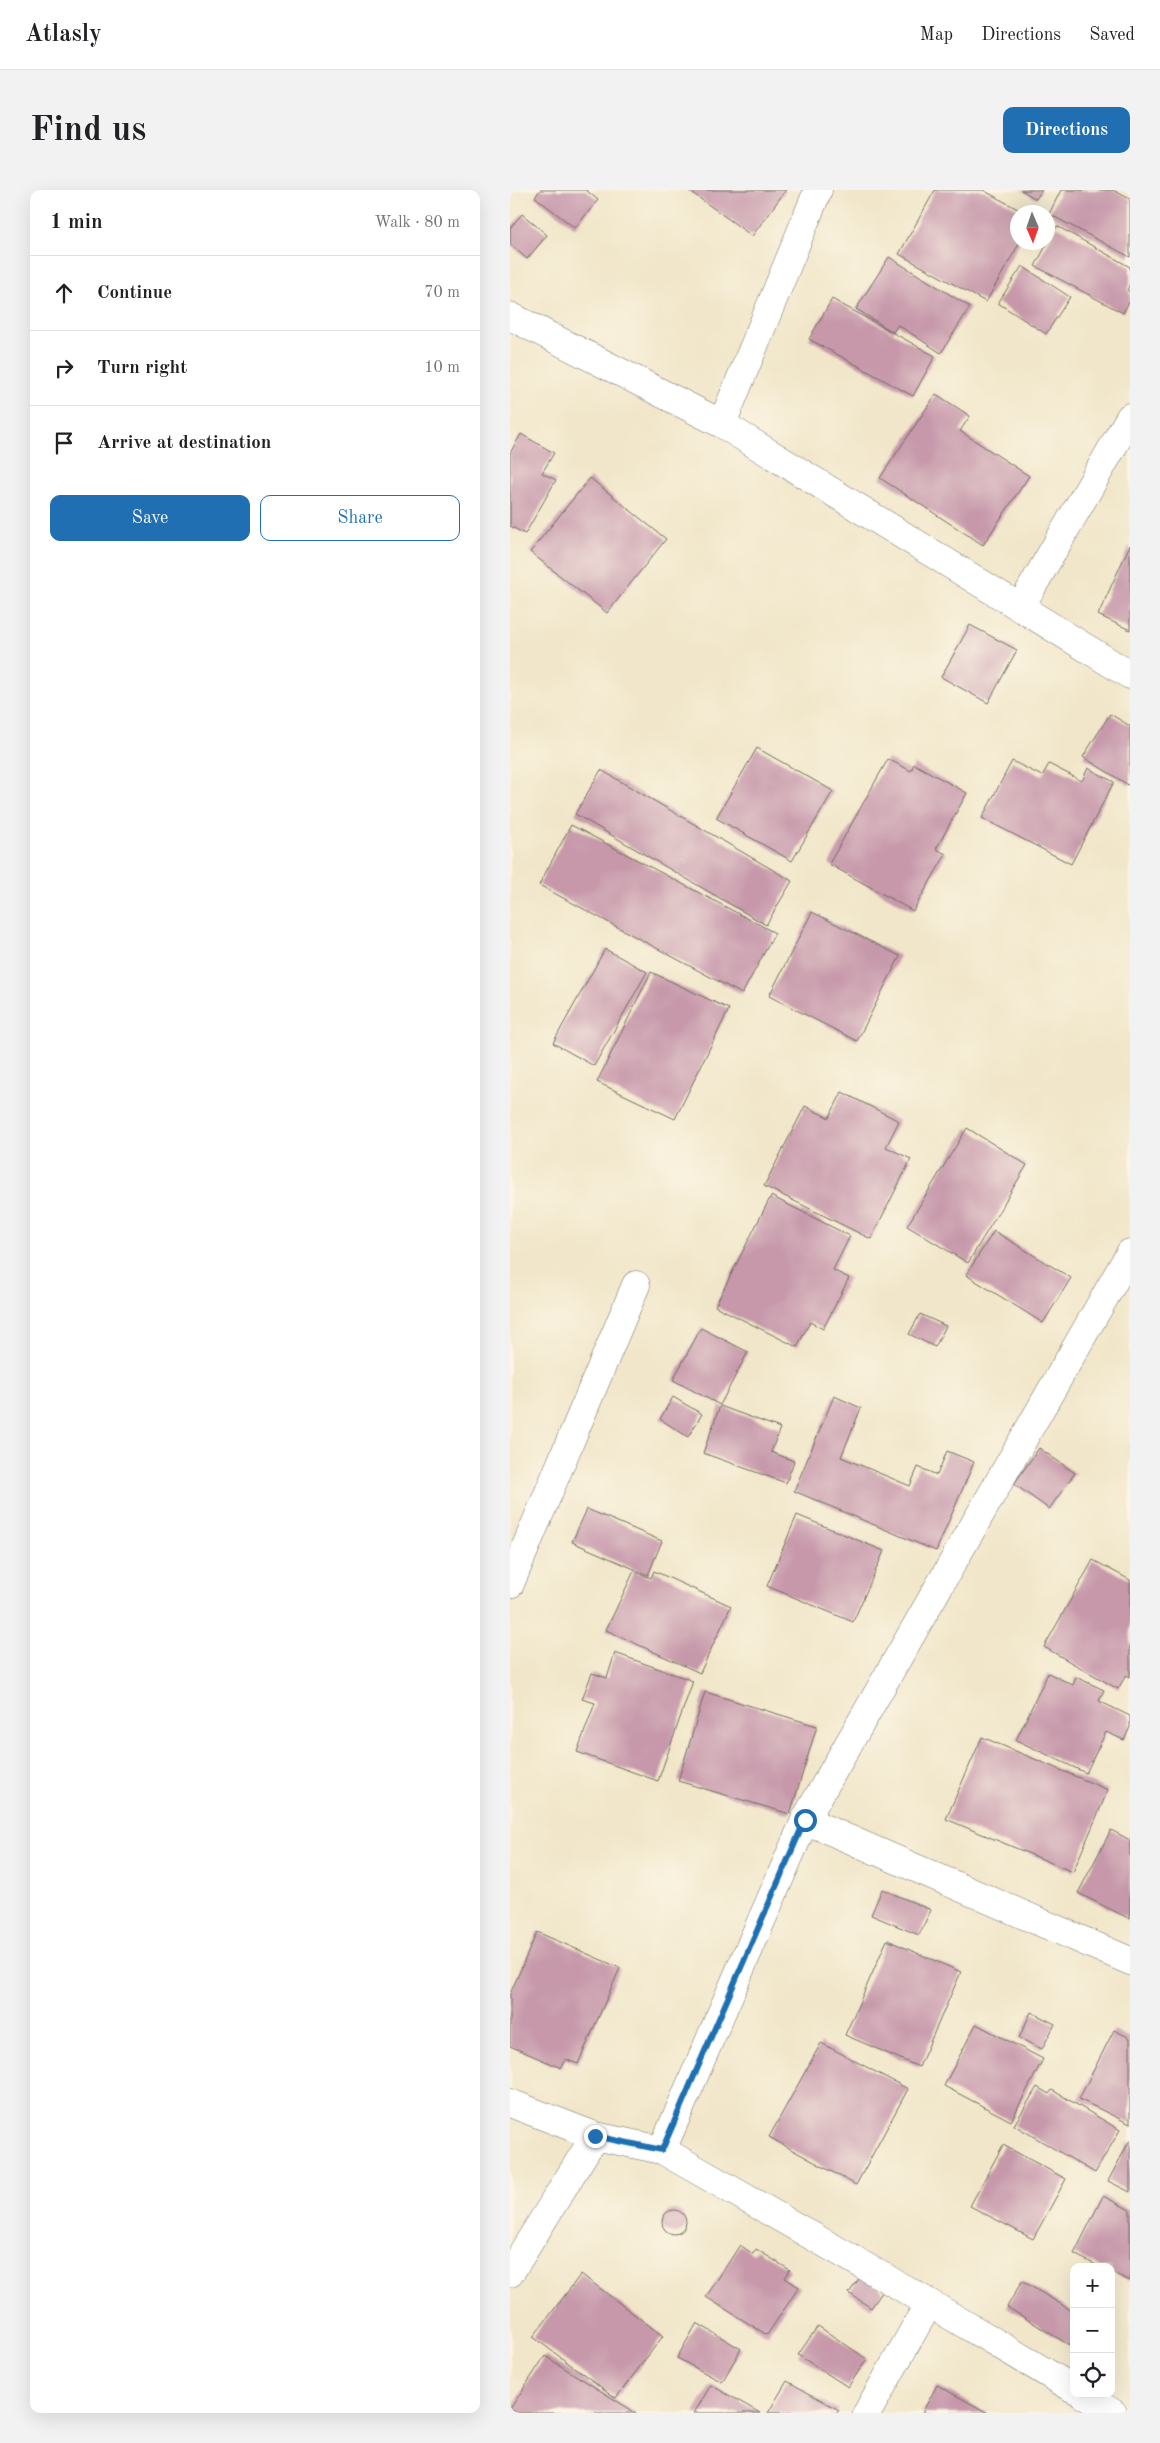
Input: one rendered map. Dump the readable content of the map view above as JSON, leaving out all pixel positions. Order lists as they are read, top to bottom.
{
  "north": "bottom",
  "page": {
    "header": "Atlasly",
    "nav": ["Map", "Directions", "Saved"],
    "buttons": [
      "Directions",
      ["Save", "Share"]
    ],
    "title": "Find us",
    "heading": ["1 min", "Walk · 80 m"],
    "list": [
      ["Continue", "70 m"],
      ["Turn right", "10 m"],
      "Arrive at destination"
    ],
    "map_buttons": ["+", "−"]
  }
}
